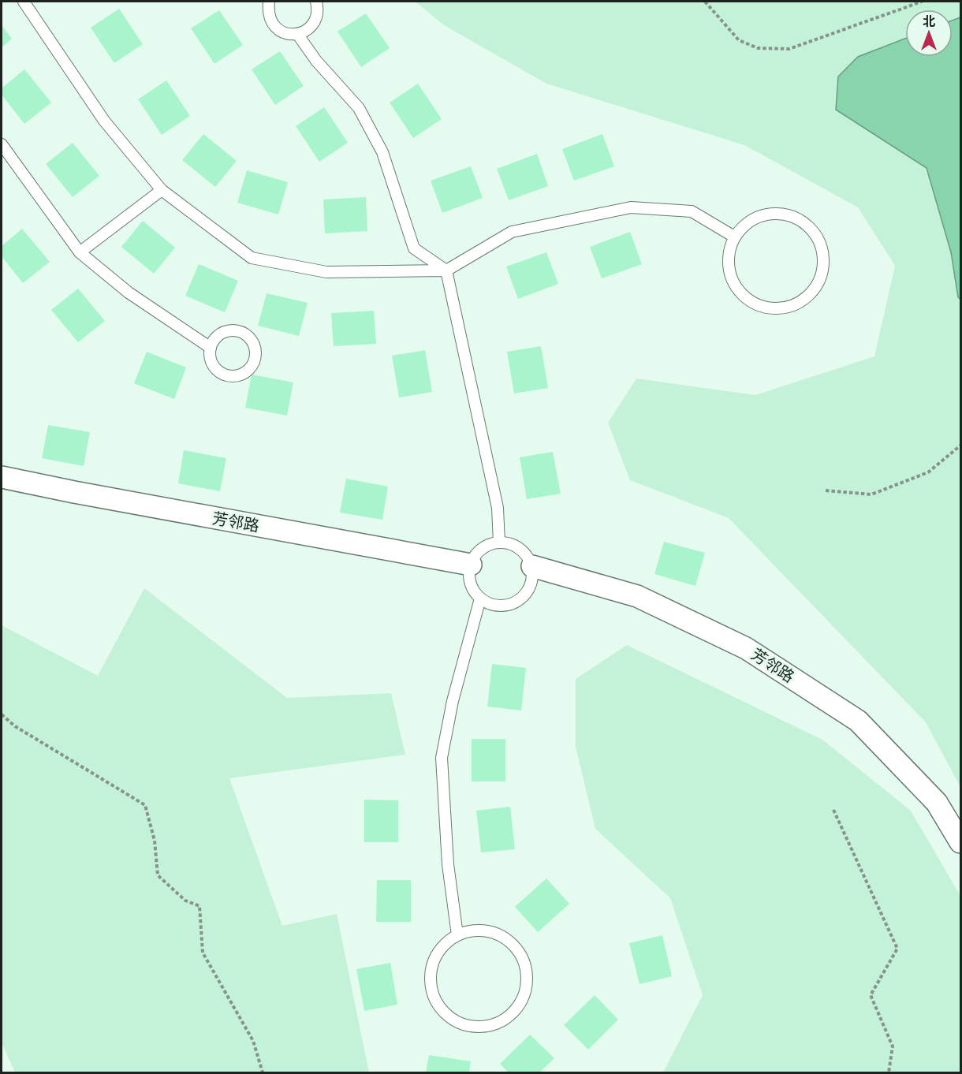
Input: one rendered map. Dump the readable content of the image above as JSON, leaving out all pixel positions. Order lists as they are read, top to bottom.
{
  "streets": {
    "street": ["芳邻路"]
  },
  "north": "top"
}
